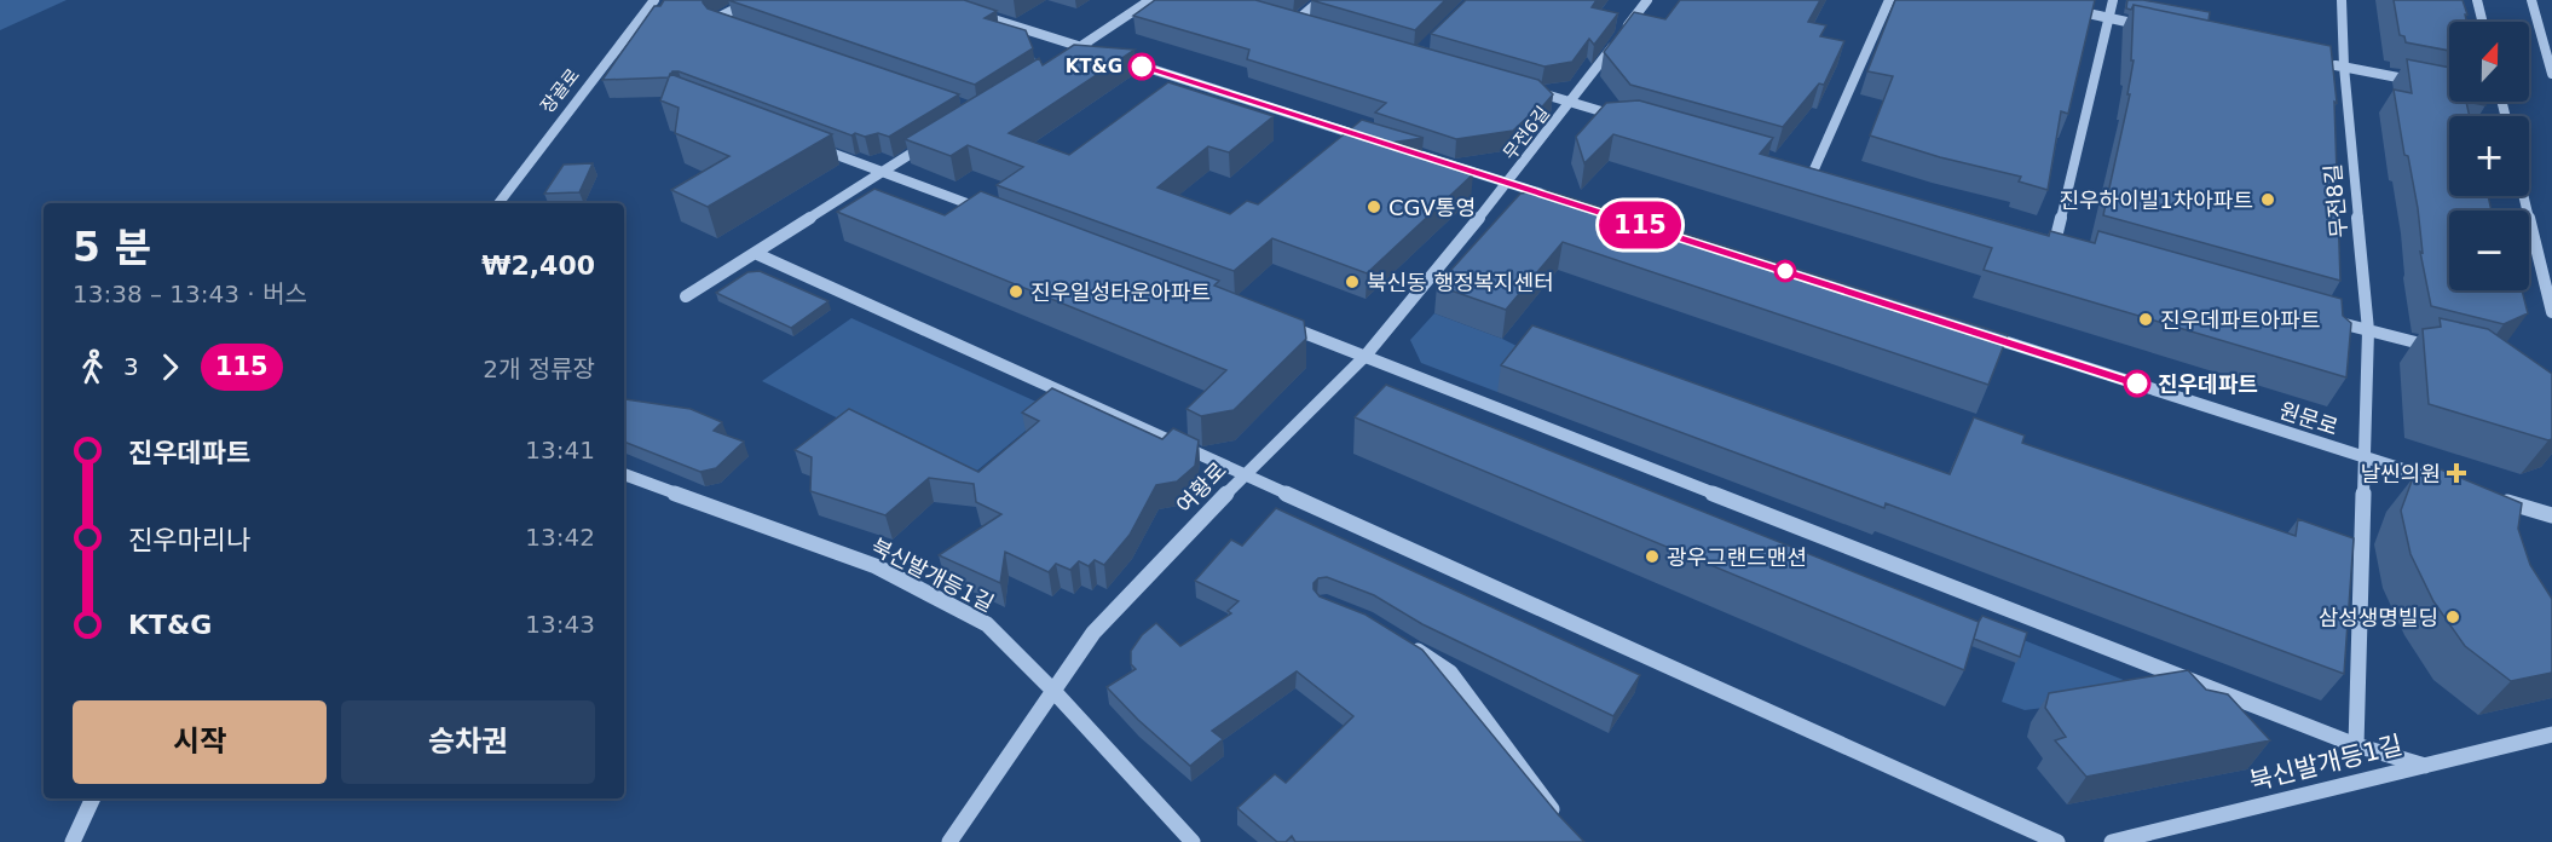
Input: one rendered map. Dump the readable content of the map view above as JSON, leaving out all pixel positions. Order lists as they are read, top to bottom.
{
  "streets": {
    "street": [
      "장골로",
      "무전6길",
      "무전8길",
      "원문로",
      "여황로",
      "북신발개등1길"
    ]
  },
  "crossings": [
    ["무전6길", "여황로"],
    ["무전8길", "원문로"],
    ["여황로", "북신발개등1길"]
  ],
  "places": {
    "other": [
      "KT&G",
      "진우하이빌1차아파트",
      "CGV통영",
      "북신동 행정복지센터",
      "진우일성타운아파트",
      "진우데파트아파트",
      "진우데파트",
      "광우그랜드맨션",
      "삼성생명빌딩"
    ],
    "health": ["날씬의원"]
  },
  "lines": ["bus line 115"],
  "north": "top",
  "page": {
    "on_map": "115",
    "map_buttons": ["+", "−"],
    "heading": ["5 분", "13:38 – 13:43 · 버스", "₩2,400"],
    "legs": ["3", "115", "2개 정류장"],
    "list": [
      {
        "name": "진우데파트",
        "value": "13:41"
      },
      {
        "name": "진우마리나",
        "value": "13:42"
      },
      {
        "name": "KT&G",
        "value": "13:43"
      }
    ],
    "buttons": ["시작", "승차권"]
  }
}
